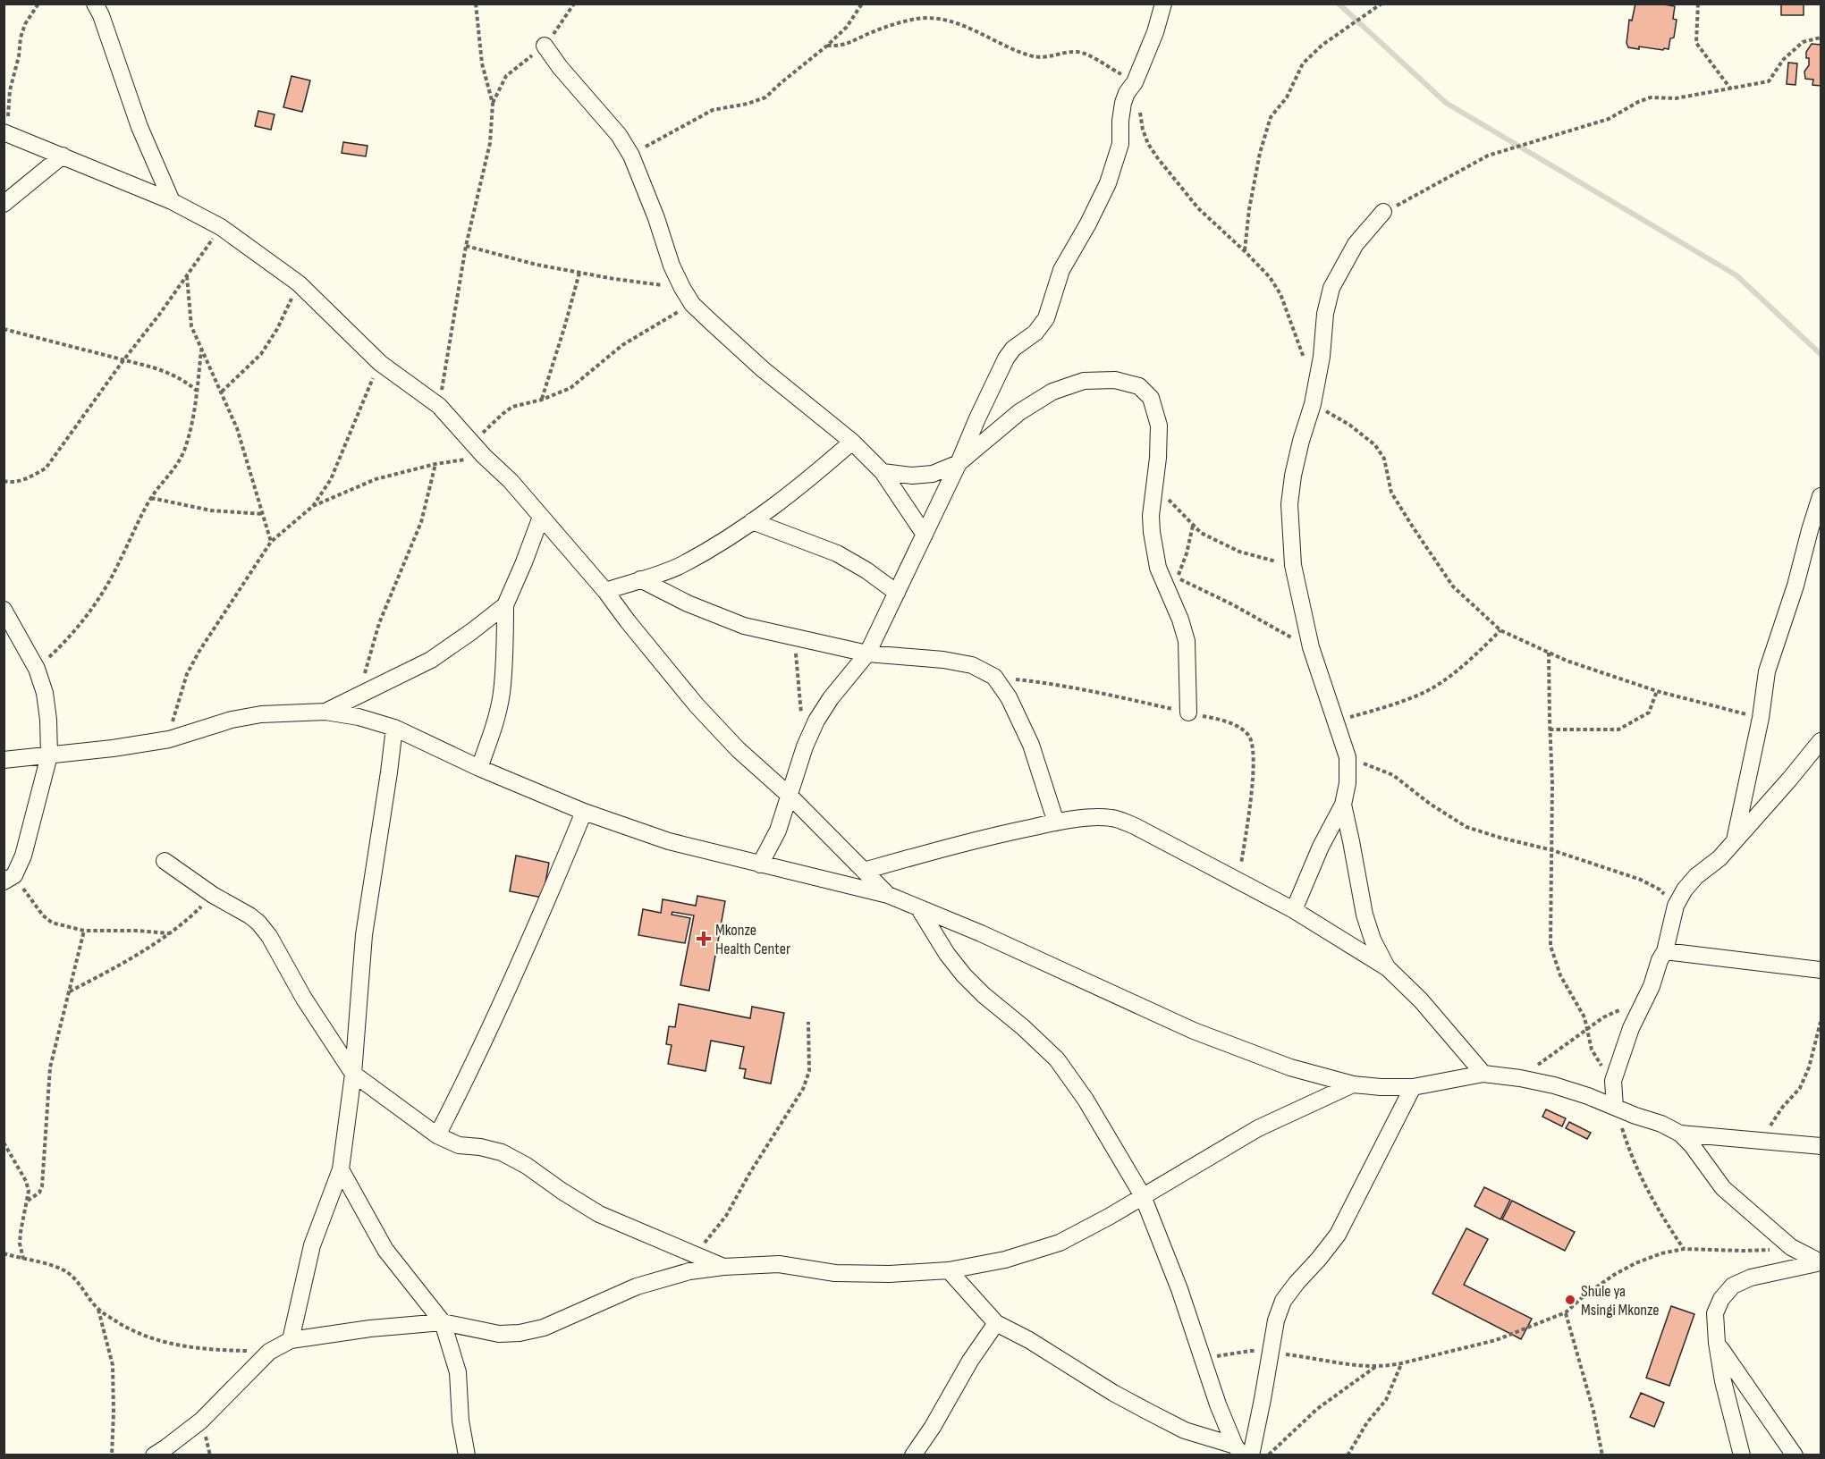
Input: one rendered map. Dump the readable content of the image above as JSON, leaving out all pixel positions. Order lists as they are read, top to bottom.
{
  "places": {
    "health": ["Mkonze Health Center"],
    "other": ["Shule ya Msingi Mkonze"]
  }
}
